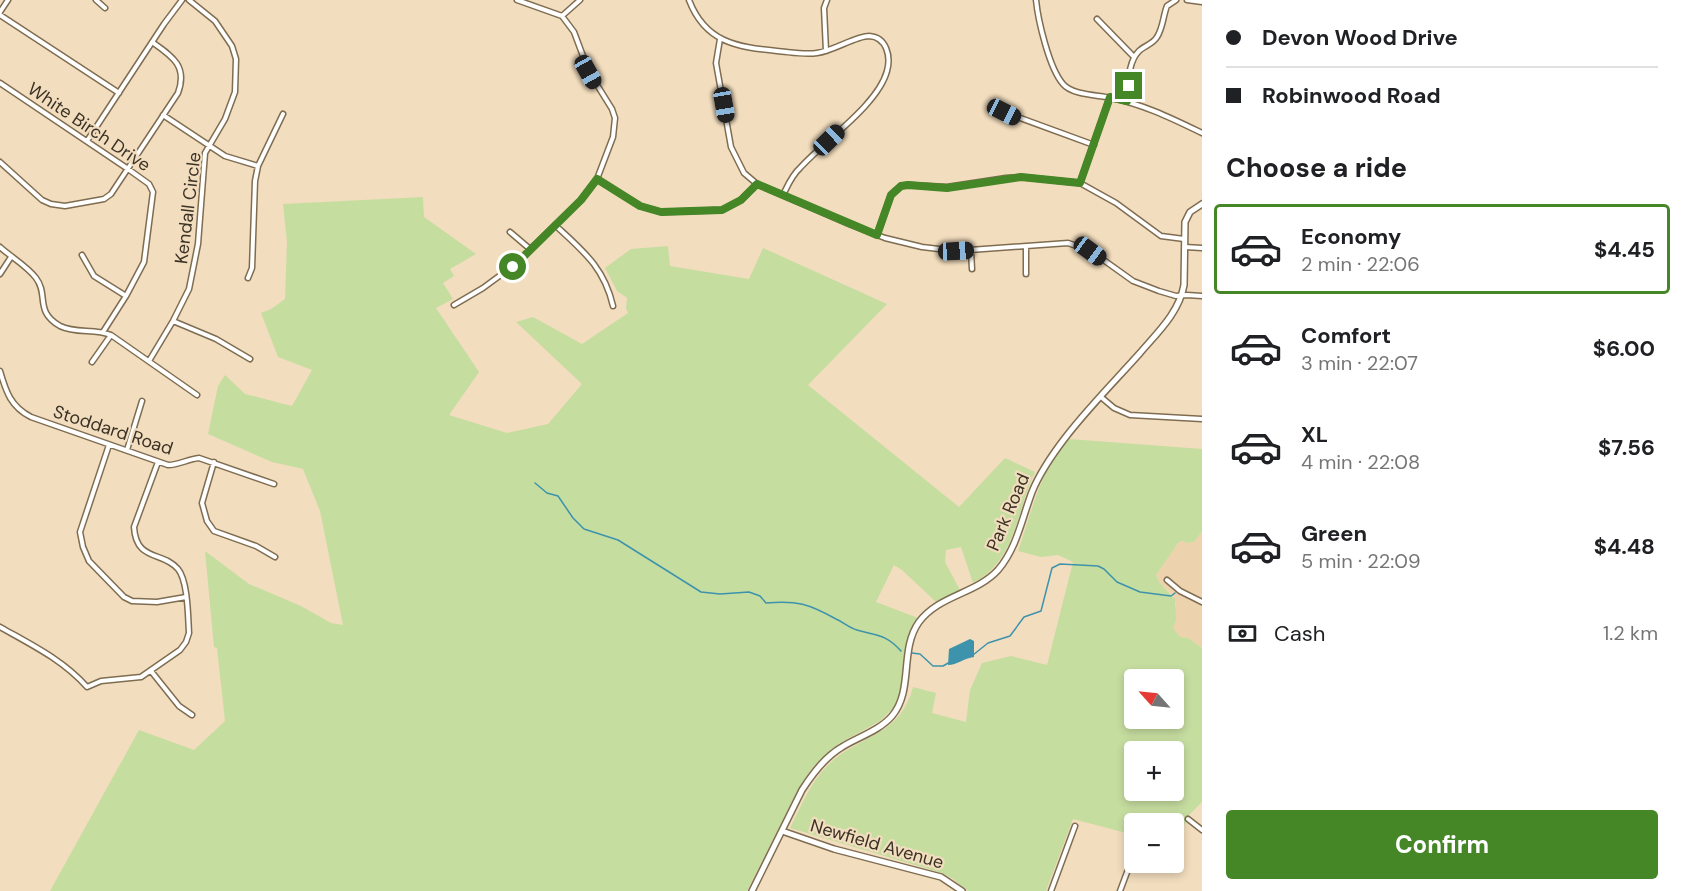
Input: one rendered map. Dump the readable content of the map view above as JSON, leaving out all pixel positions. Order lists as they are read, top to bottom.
{
  "streets": {
    "main road": ["Park Road", "Newfield Avenue"],
    "street": ["White Birch Drive", "Kendall Circle", "Stoddard Road"]
  },
  "crossings": [
    ["Park Road", "Newfield Avenue"]
  ],
  "north": "top left",
  "page": {
    "banner": ["Devon Wood Drive", "Robinwood Road"],
    "heading": "Choose a ride",
    "list": [
      {
        "name": "Economy",
        "note": "2 min · 22:06",
        "value": "$4.45"
      },
      {
        "name": "Comfort",
        "note": "3 min · 22:07",
        "value": "$6.00"
      },
      {
        "name": "XL",
        "note": "4 min · 22:08",
        "value": "$7.56"
      },
      {
        "name": "Green",
        "note": "5 min · 22:09",
        "value": "$4.48"
      }
    ],
    "pay": ["Cash", "1.2 km"],
    "map_buttons": ["+", "−"],
    "buttons": "Confirm"
  }
}
